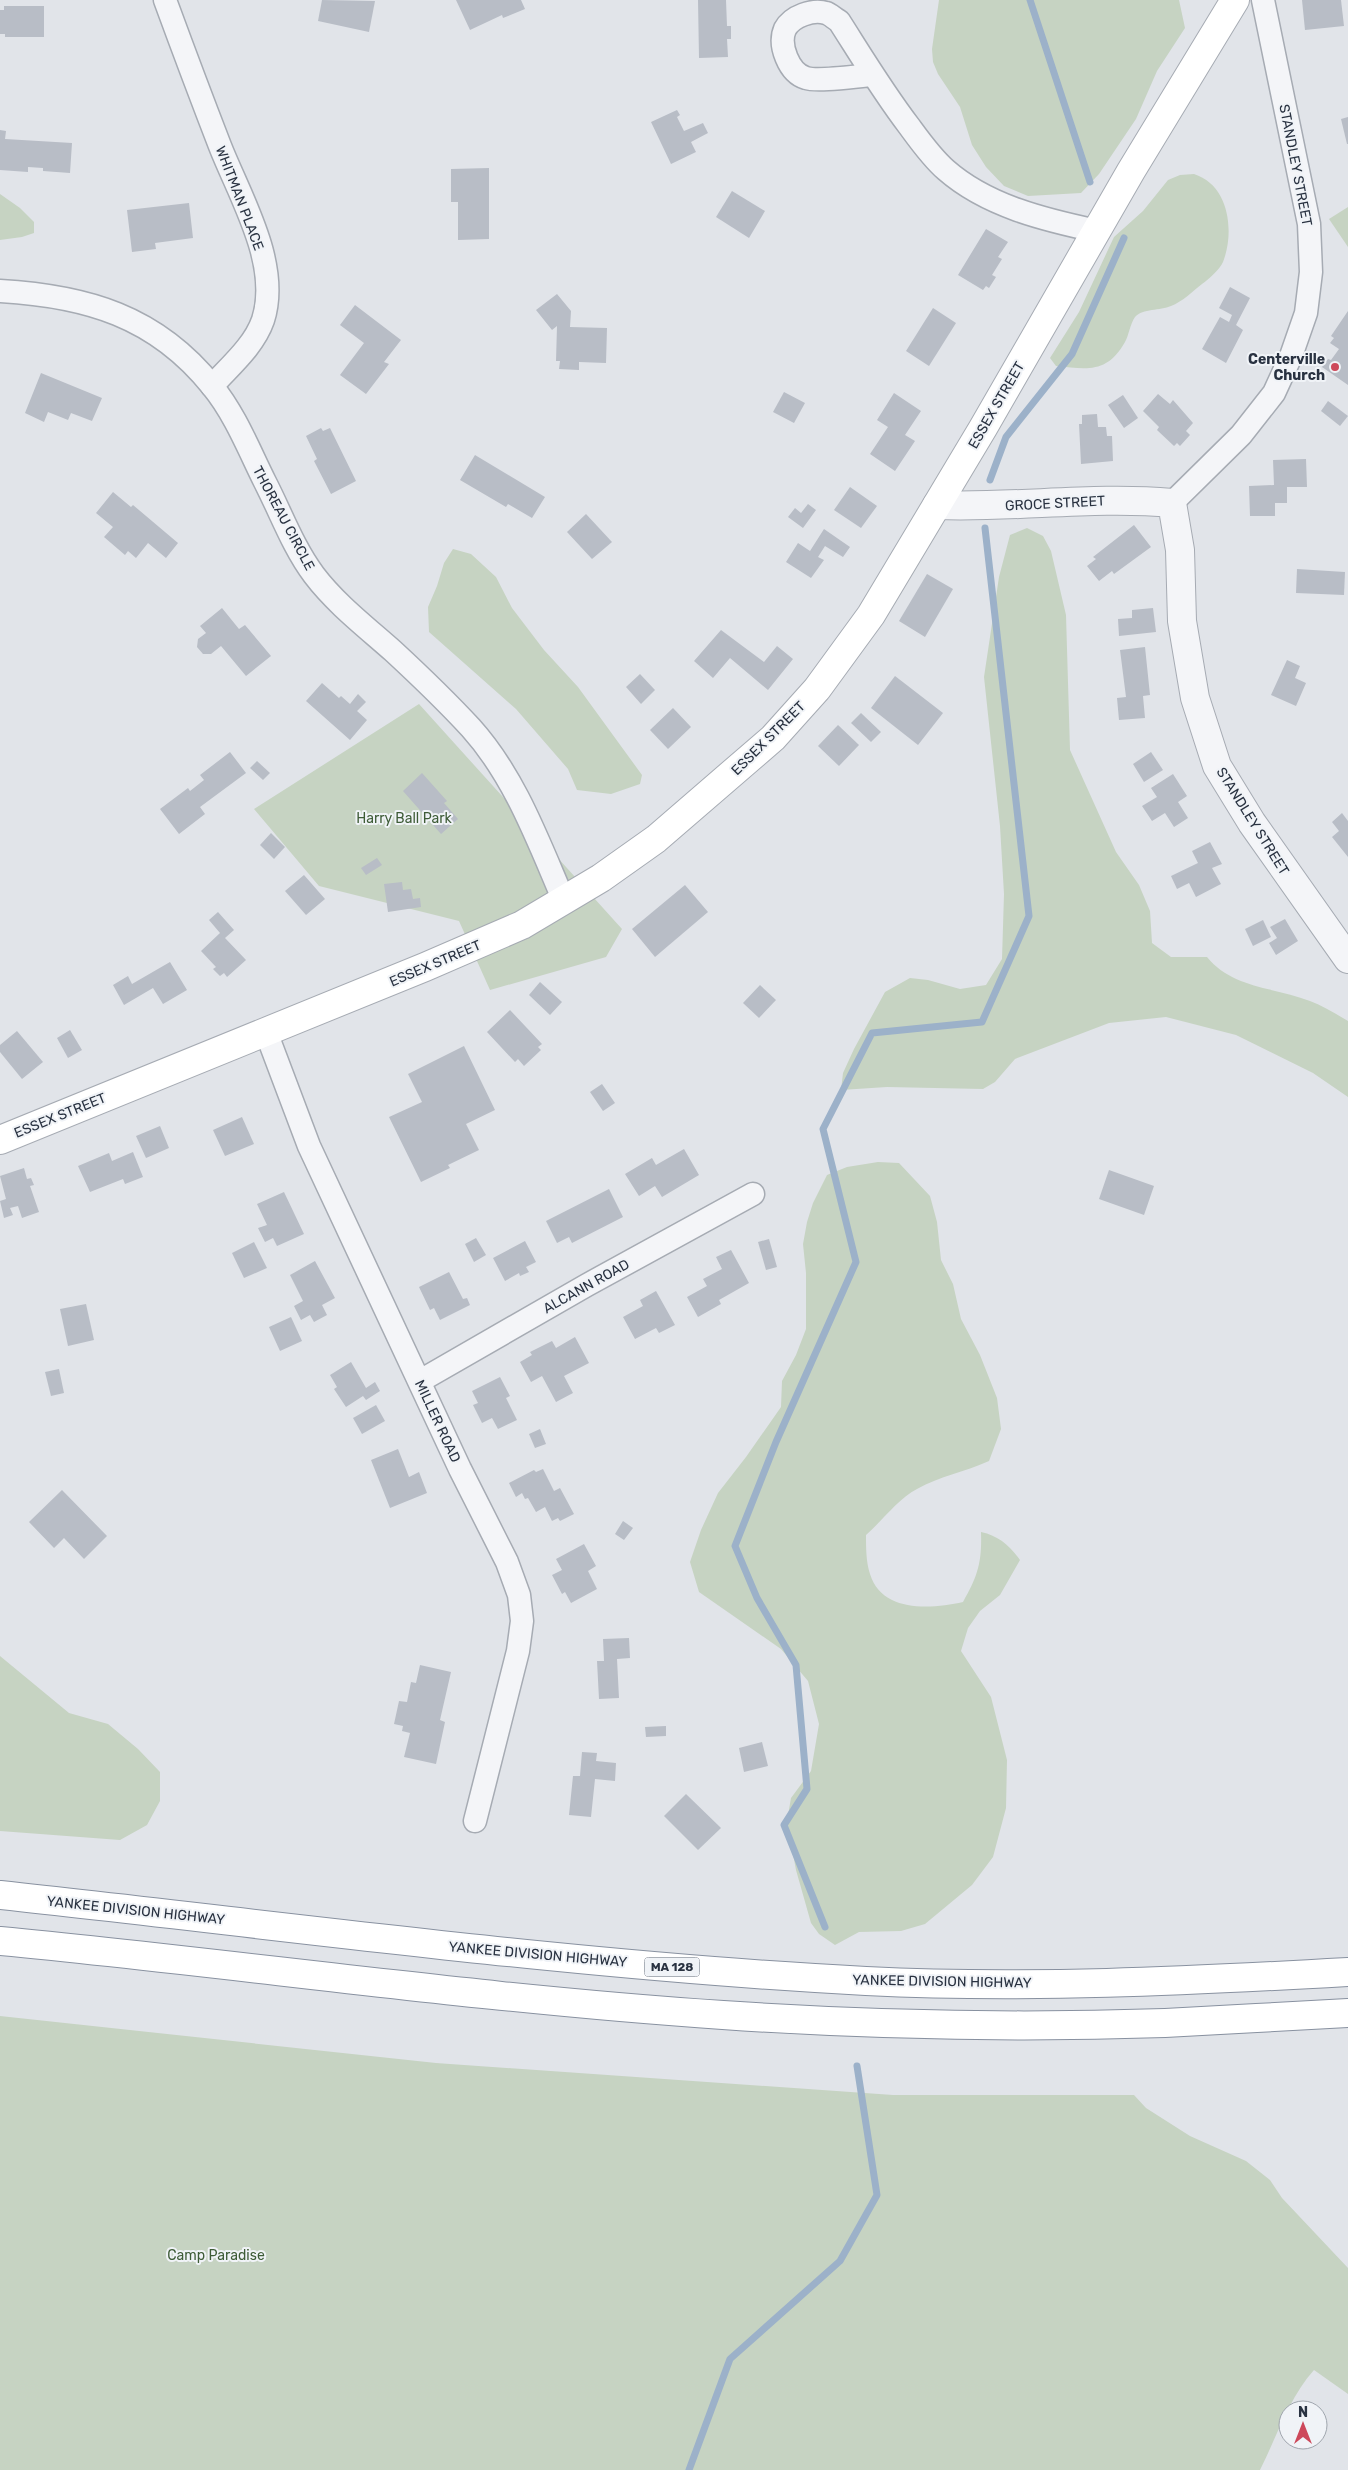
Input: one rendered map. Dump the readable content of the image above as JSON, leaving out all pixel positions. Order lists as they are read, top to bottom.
{
  "streets": {
    "main road": ["ESSEX STREET", "YANKEE DIVISION HIGHWAY", "MA 128"],
    "street": [
      "STANDLEY STREET",
      "WHITMAN PLACE",
      "GROCE STREET",
      "THOREAU CIRCLE",
      "ALCANN ROAD",
      "MILLER ROAD"
    ]
  },
  "crossings": [
    ["STANDLEY STREET", "GROCE STREET"],
    ["WHITMAN PLACE", "THOREAU CIRCLE"],
    ["ESSEX STREET", "GROCE STREET"],
    ["ESSEX STREET", "THOREAU CIRCLE"],
    ["ESSEX STREET", "MILLER ROAD"],
    ["ALCANN ROAD", "MILLER ROAD"]
  ],
  "parks": ["Harry Ball Park", "Camp Paradise"],
  "places": ["Centerville Church"],
  "north": "top"
}
